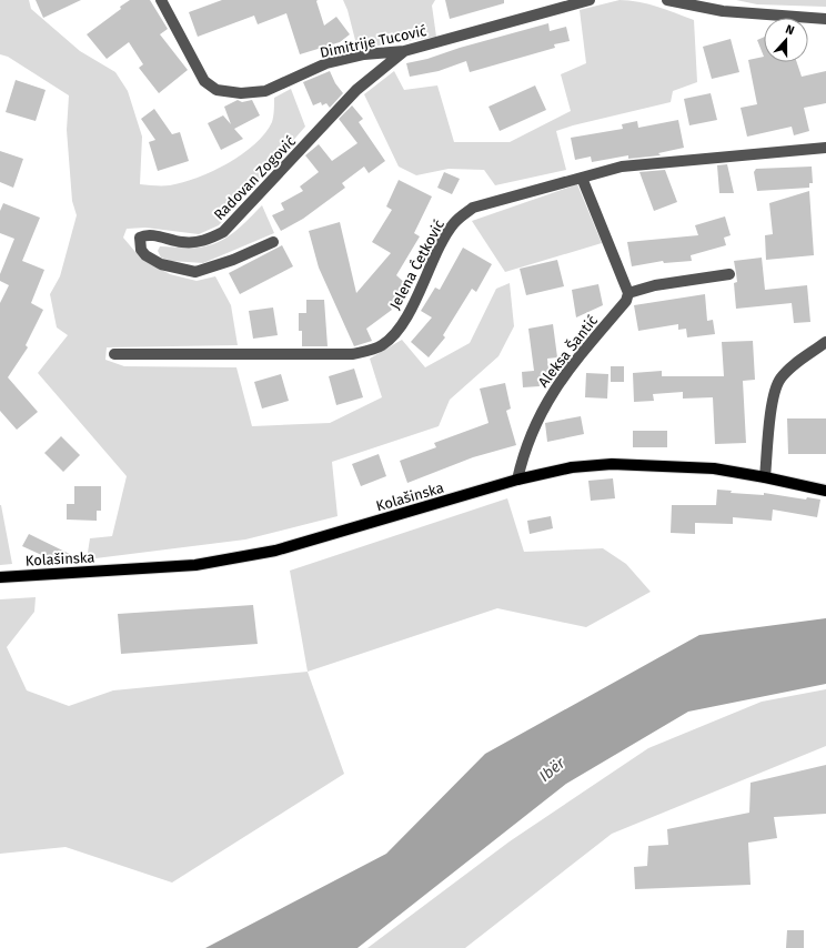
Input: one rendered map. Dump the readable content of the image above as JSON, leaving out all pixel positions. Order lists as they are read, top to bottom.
{
  "streets": {
    "main road": ["Kolašinska"],
    "street": [
      "Dimitrije Tucović",
      "Radovan Zogović",
      "Jelena Ćetković",
      "Aleksa Šantić"
    ]
  },
  "crossings": [
    ["Dimitrije Tucović", "Radovan Zogović"],
    ["Aleksa Šantić", "Kolašinska"]
  ],
  "water": ["Ibër"],
  "north": "top"
}
